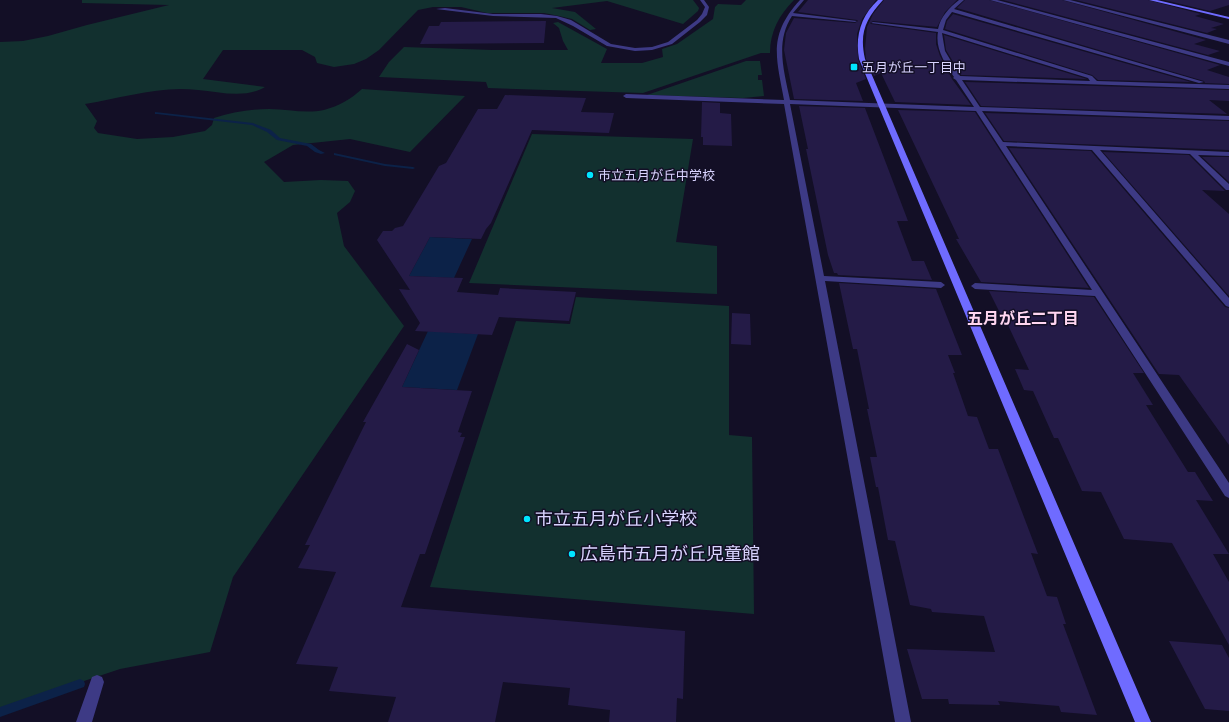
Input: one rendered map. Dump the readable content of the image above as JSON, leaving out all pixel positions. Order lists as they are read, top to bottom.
{
  "districts": ["五月が丘二丁目"],
  "places": {
    "transit": ["五月が丘一丁目中"],
    "other": ["市立五月が丘中学校", "市立五月が丘小学校", "広島市五月が丘児童館"]
  }
}
